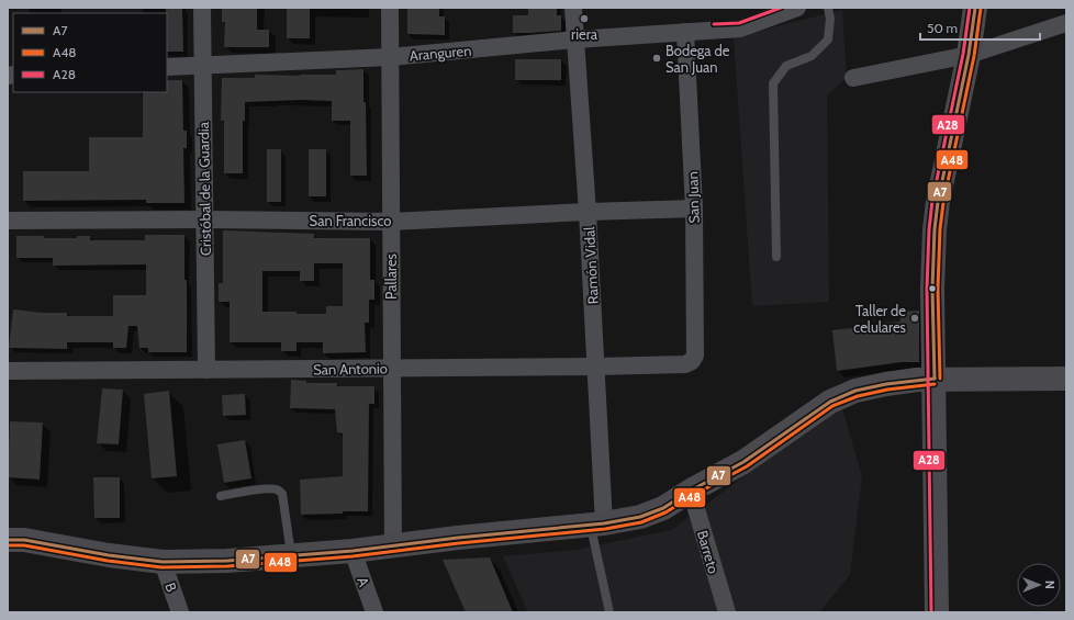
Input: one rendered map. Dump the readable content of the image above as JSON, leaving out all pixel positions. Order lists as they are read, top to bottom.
{
  "streets": {
    "street": [
      "Aranguren",
      "Cristóbal de la Guardia",
      "San Juan",
      "San Francisco",
      "Ramón Vidal",
      "Pallares",
      "San Antonio",
      "Barreto",
      "A",
      "B"
    ]
  },
  "crossings": [
    ["Aranguren", "Cristóbal de la Guardia"],
    ["Aranguren", "San Juan"],
    ["Aranguren", "Ramón Vidal"],
    ["Aranguren", "Pallares"],
    ["Cristóbal de la Guardia", "San Francisco"],
    ["Cristóbal de la Guardia", "San Antonio"],
    ["San Juan", "San Francisco"],
    ["San Juan", "San Antonio"],
    ["San Francisco", "Ramón Vidal"],
    ["San Francisco", "Pallares"],
    ["Ramón Vidal", "San Antonio"],
    ["Pallares", "San Antonio"]
  ],
  "places": ["riera", "Bodega de San Juan", "Taller de celulares"],
  "lines": ["transit line A7", "transit line A28", "transit line A48"],
  "legend": ["A7", "A48", "A28"],
  "scale_bar": "50 m",
  "north": "right"
}
